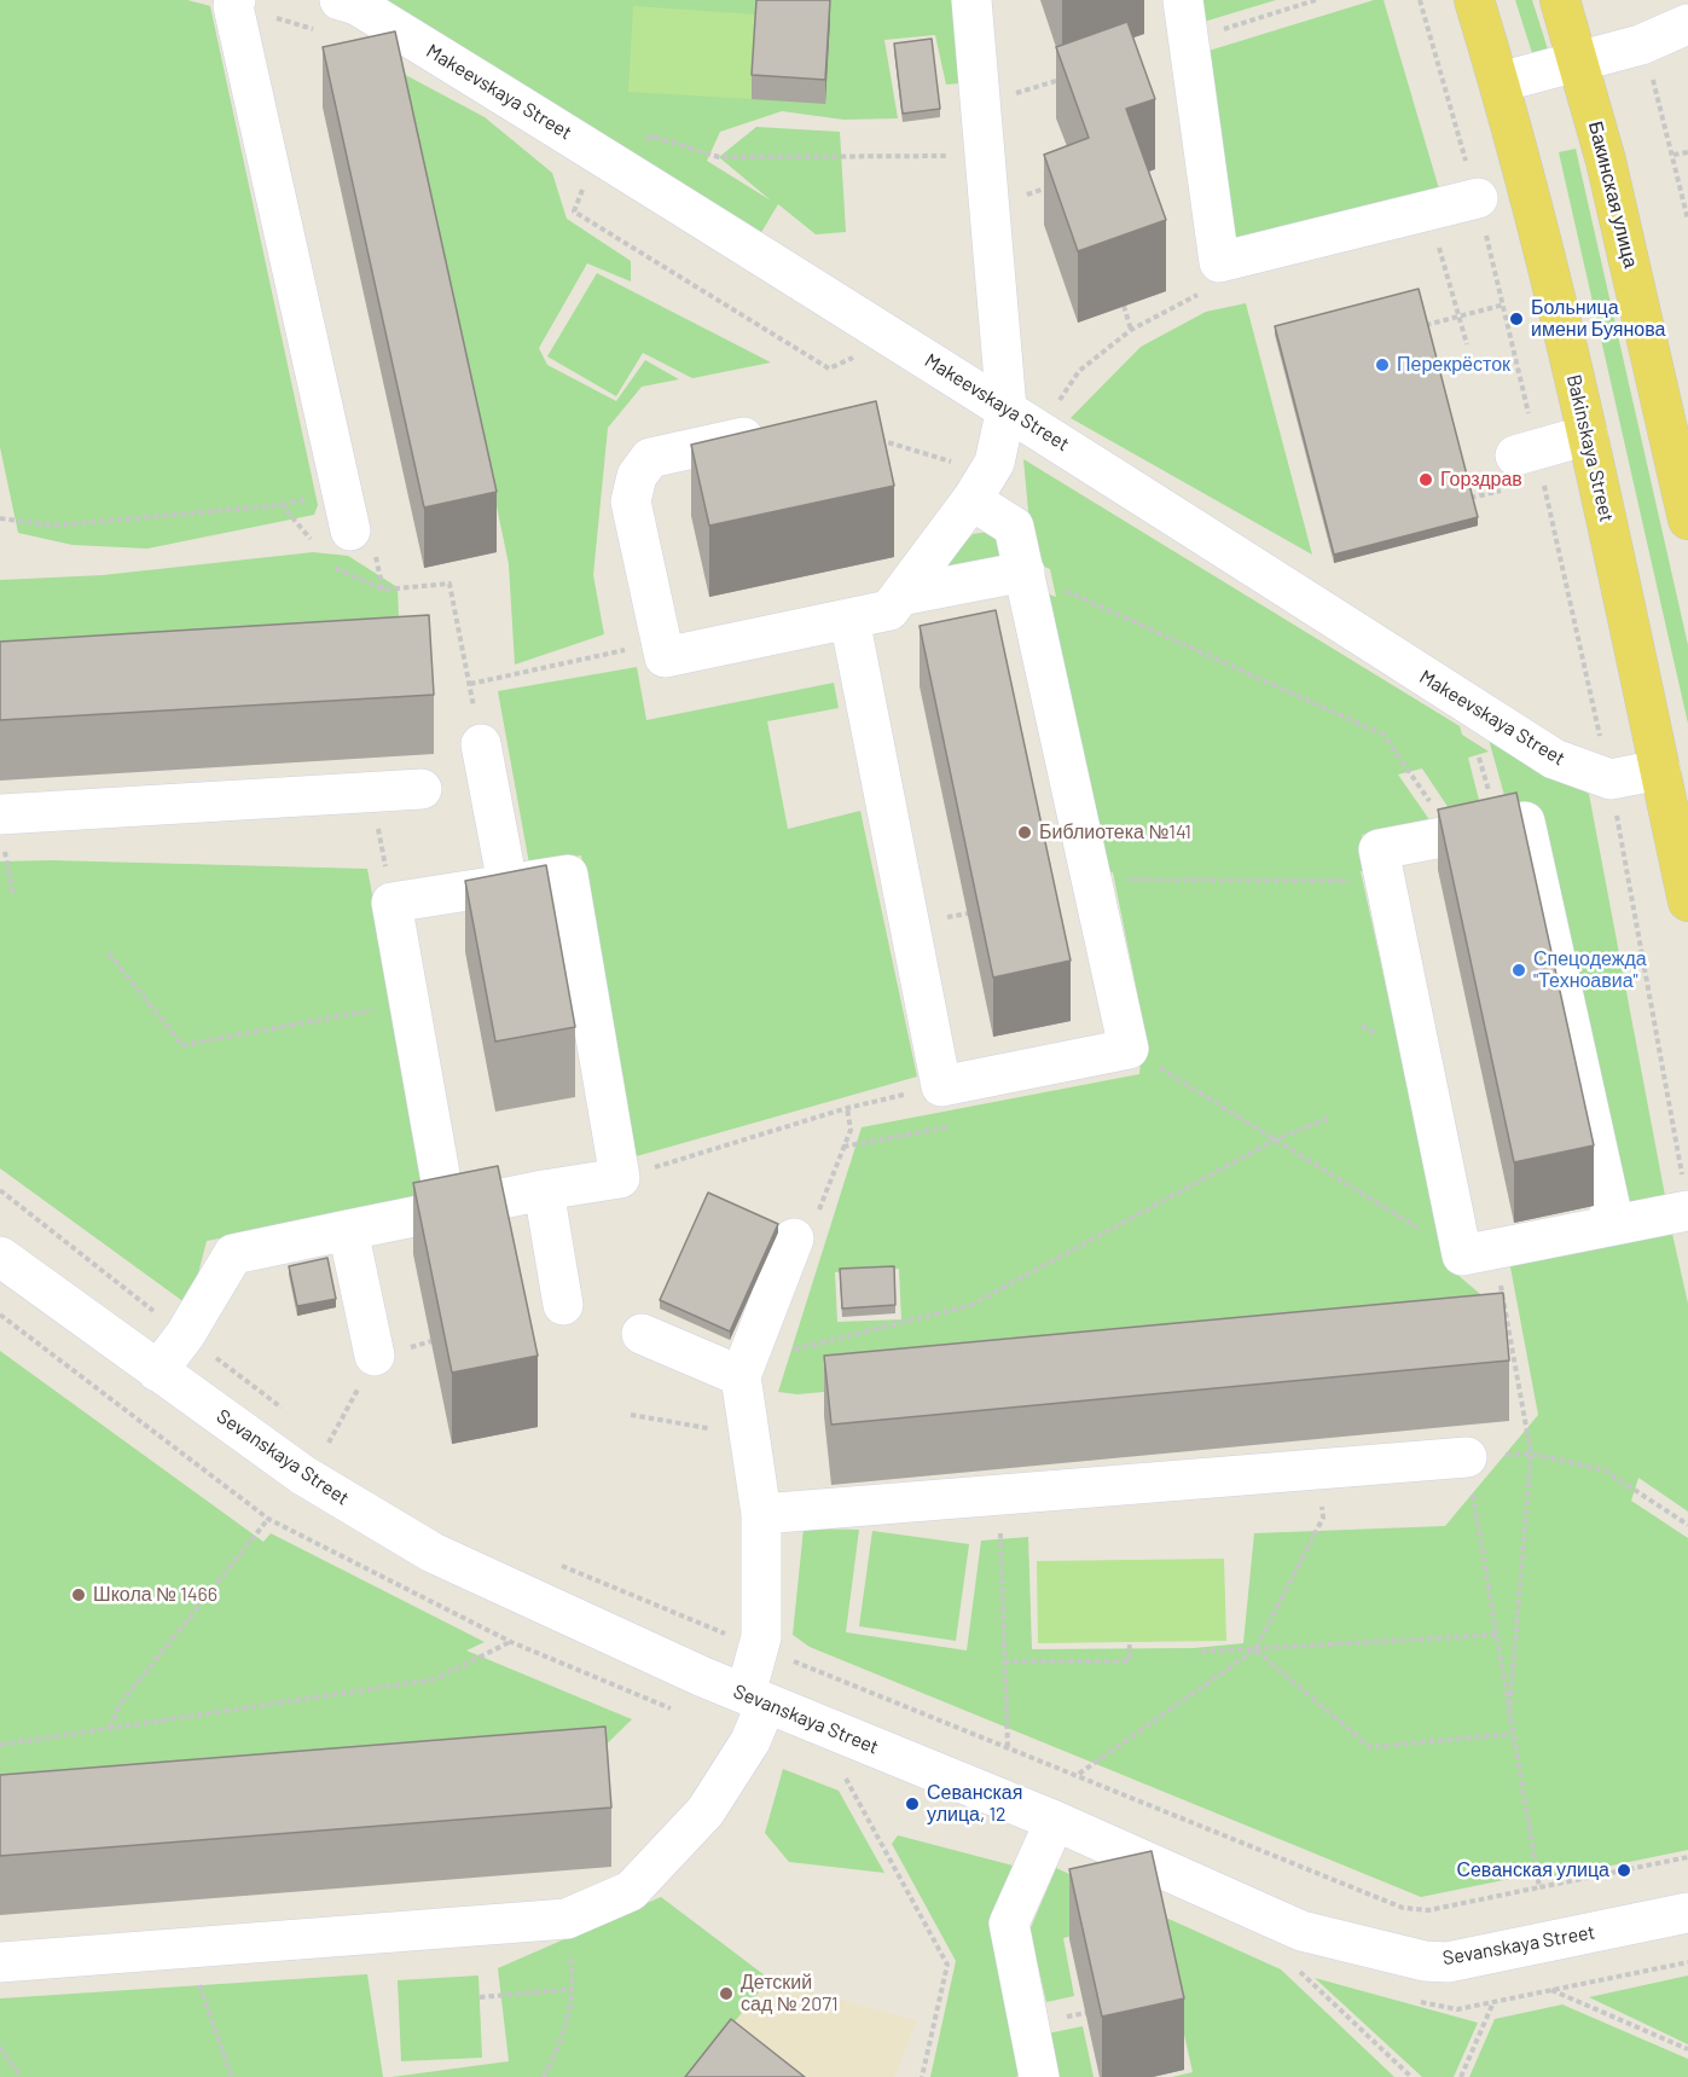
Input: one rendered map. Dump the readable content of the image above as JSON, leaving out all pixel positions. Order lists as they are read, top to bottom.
{
  "streets": {
    "main road": ["Бакинская улица", "Bakinskaya Street"],
    "street": ["Makeevskaya Street", "Sevanskaya Street"]
  },
  "places": [
    "Больница имени Буянова",
    "Перекрёсток",
    "Горздрав",
    "Библиотека №141",
    "Спецодежда \"Техноавиа\"",
    "Школа № 1466",
    "Севанская улица, 12",
    "Севанская улица",
    "Детский сад № 2071"
  ]
}
